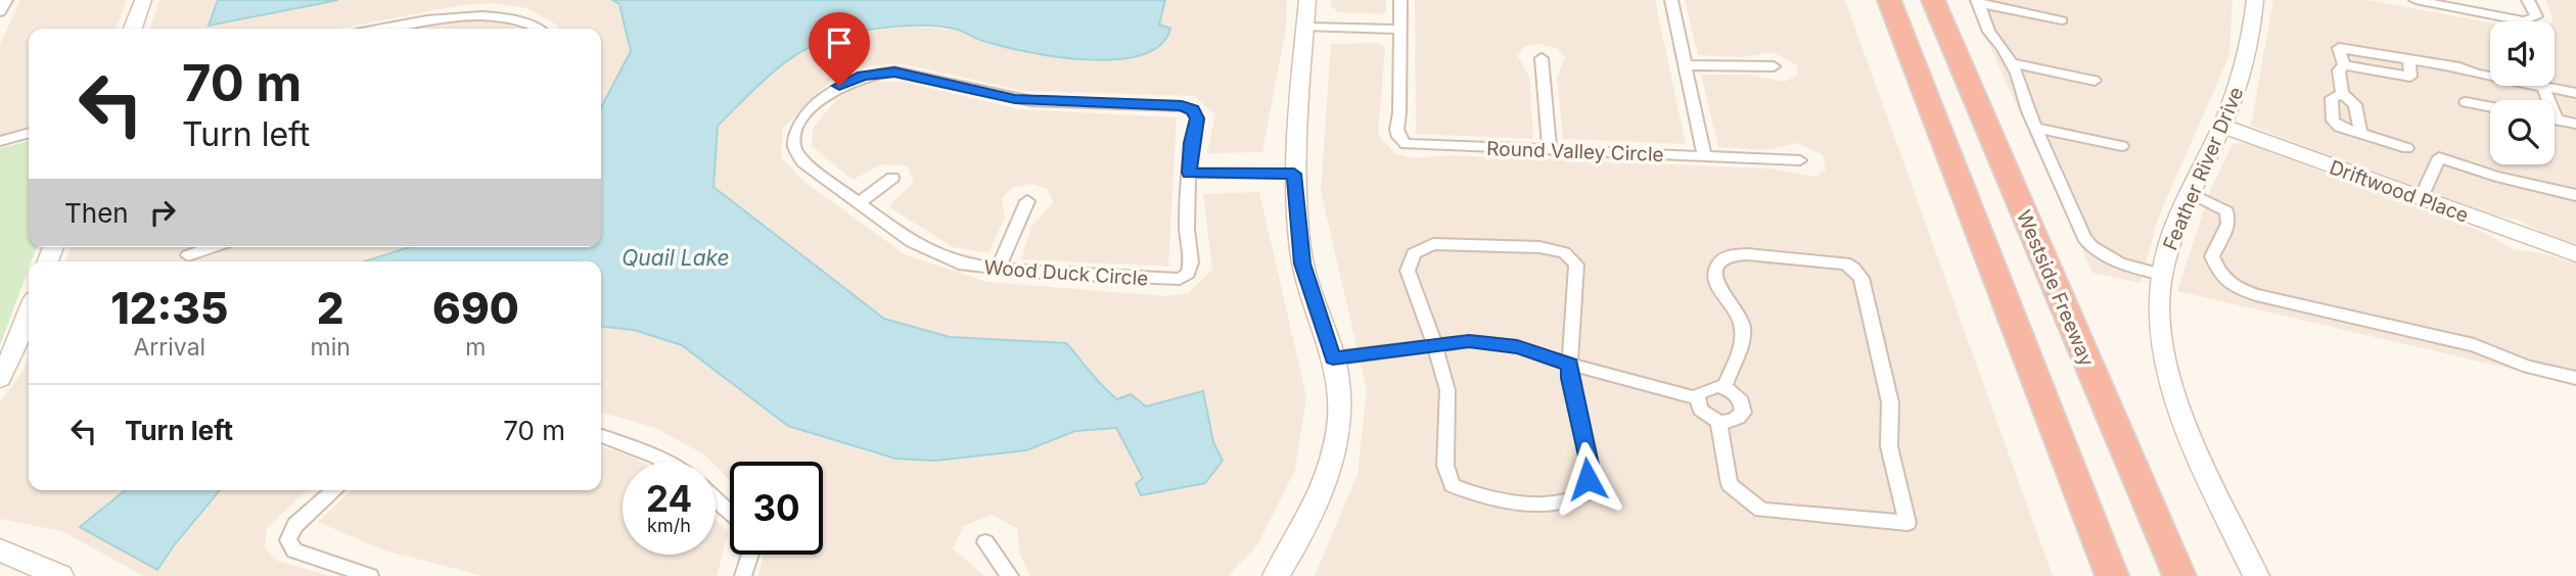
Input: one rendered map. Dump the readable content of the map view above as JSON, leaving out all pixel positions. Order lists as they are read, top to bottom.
{
  "streets": {
    "highway": ["Westside Freeway"],
    "street": [
      "Round Valley Circle",
      "Feather River Drive",
      "Driftwood Place",
      "Wood Duck Circle"
    ]
  },
  "crossings": [
    ["Feather River Drive", "Driftwood Place"]
  ],
  "water": ["Quail Lake"],
  "page": {
    "turn": ["70 m", "Turn left"],
    "then": "Then",
    "eta": [
      "12:35",
      "Arrival",
      "2",
      "min",
      "690",
      "m"
    ],
    "list": [
      {
        "name": "Turn left",
        "value": "70 m"
      }
    ],
    "speed": "24 km/h",
    "limit": "30"
  }
}
